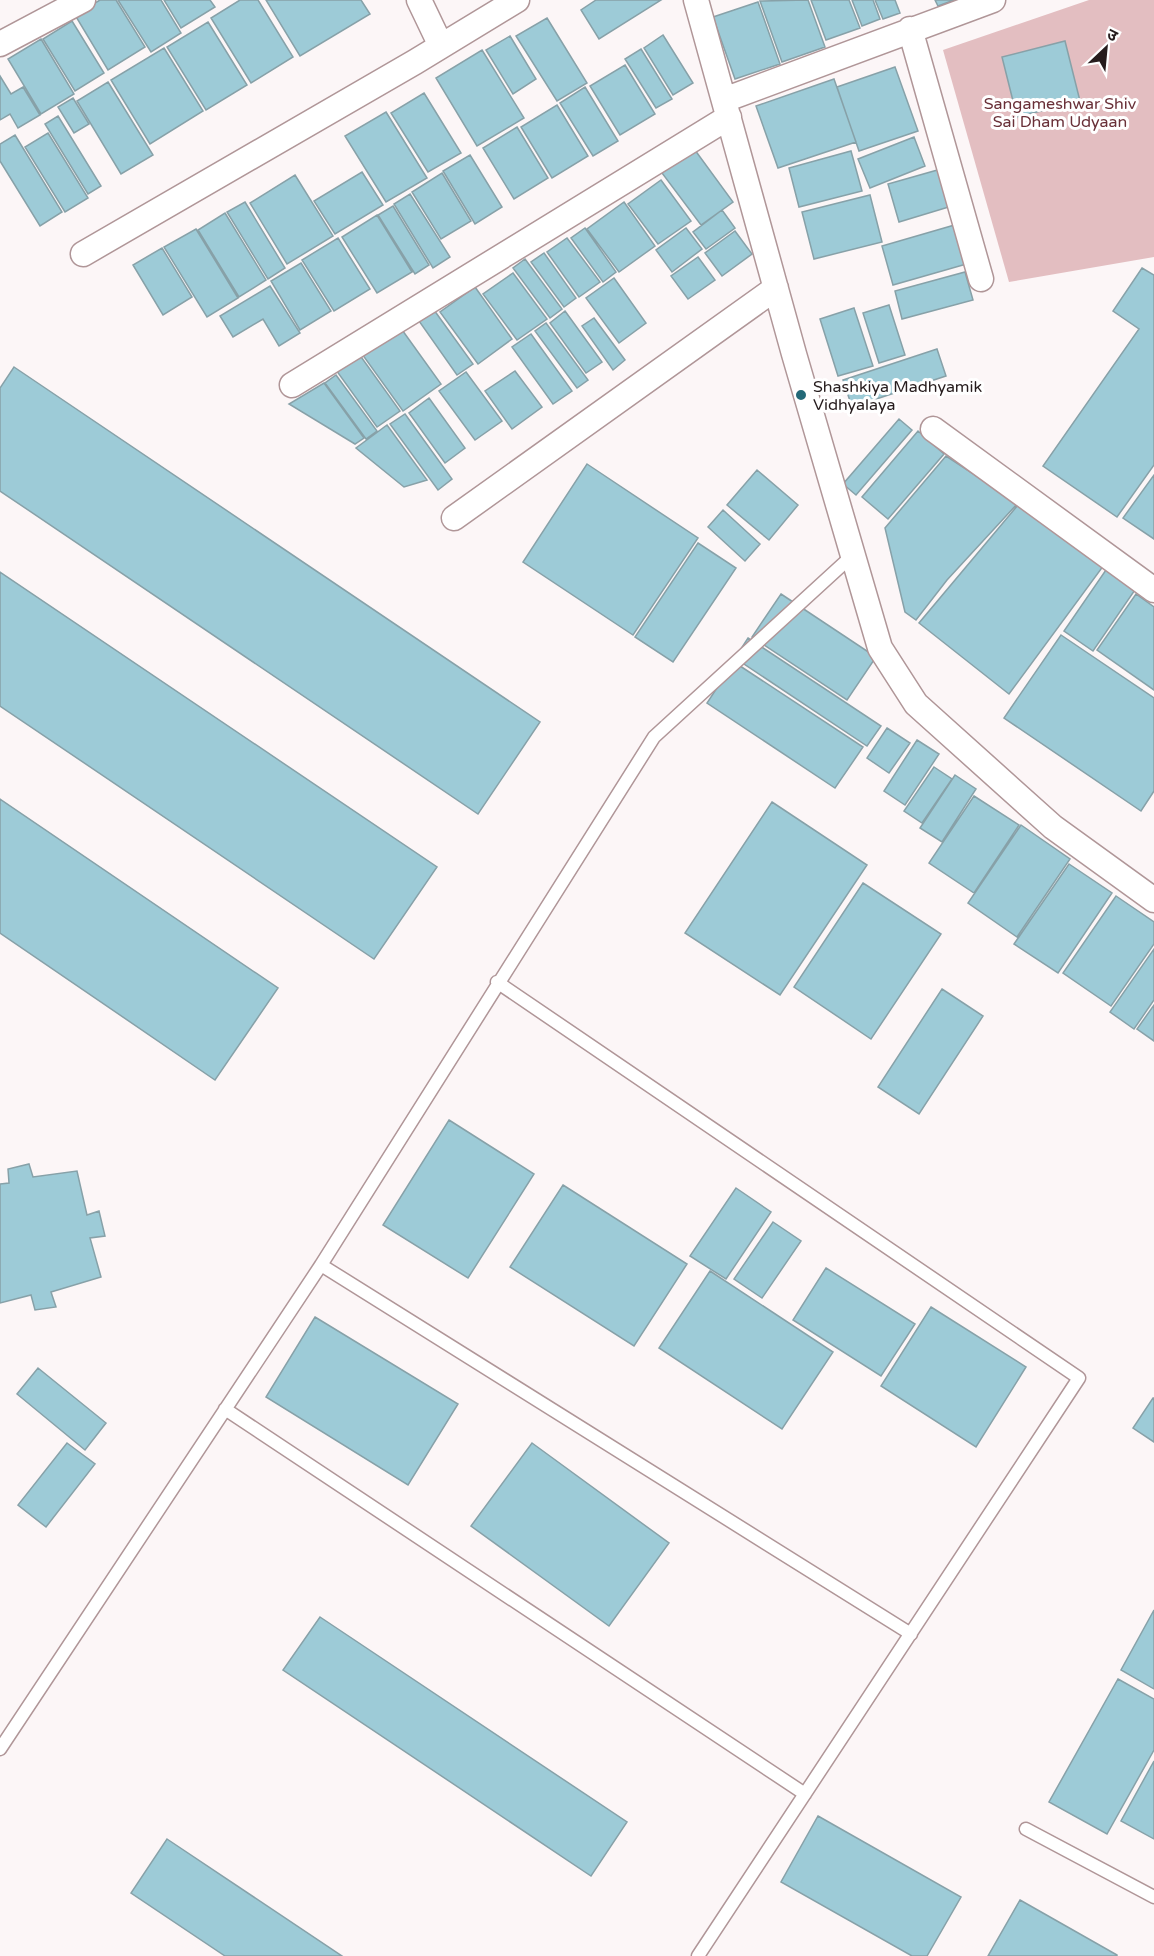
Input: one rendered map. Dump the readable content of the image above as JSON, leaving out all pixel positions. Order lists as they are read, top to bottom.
{
  "parks": ["Sangameshwar Shiv Sai Dham Udyaan"],
  "places": ["Shashkiya Madhyamik Vidhyalaya"],
  "north": "top right"
}
